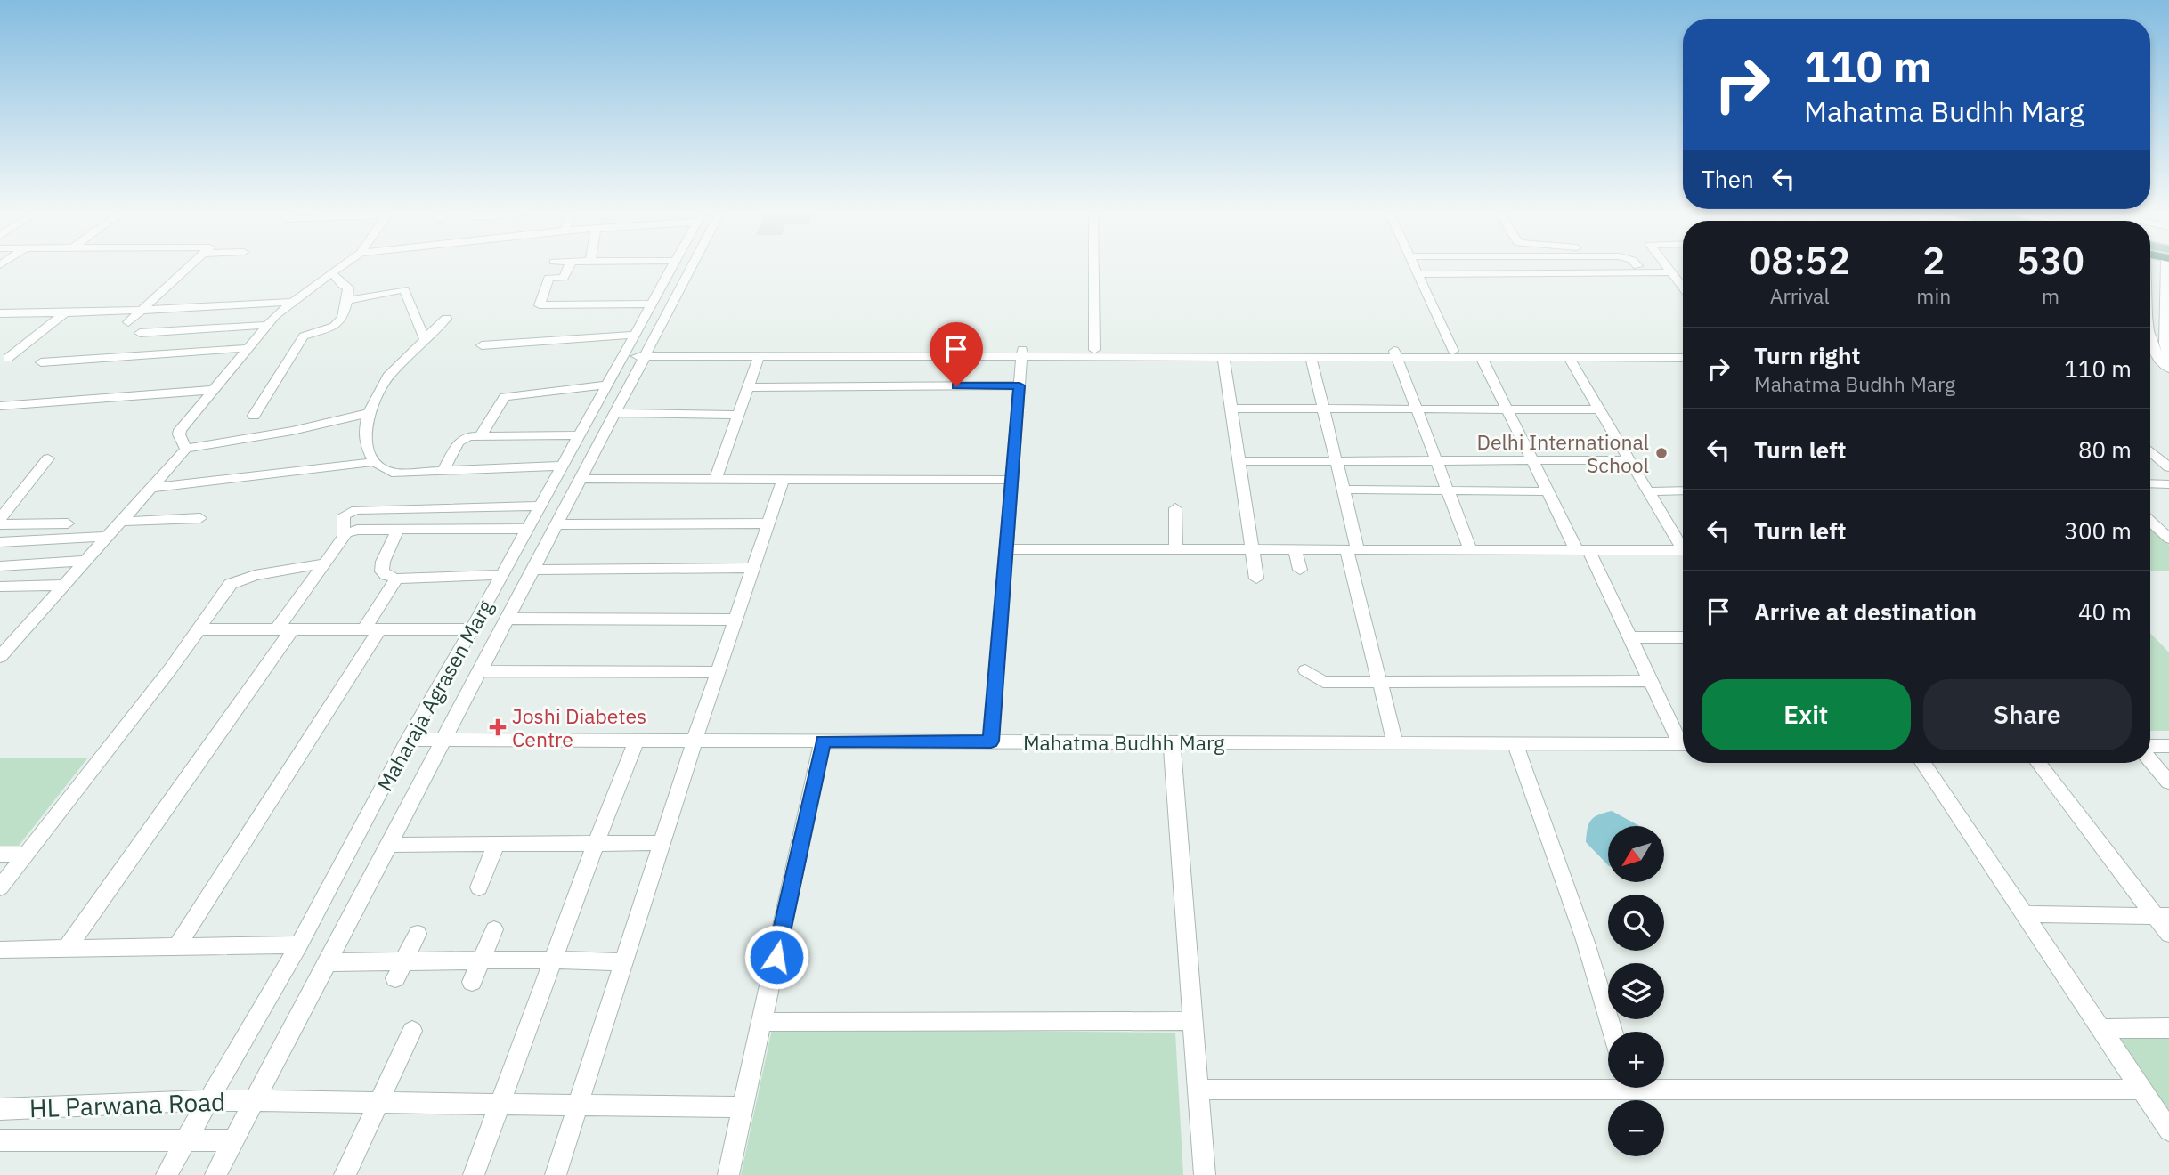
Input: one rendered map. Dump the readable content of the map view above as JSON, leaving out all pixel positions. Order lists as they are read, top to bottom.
{
  "streets": {
    "street": ["Maharaja Agrasen Marg", "Mahatma Budhh Marg", "HL Parwana Road"]
  },
  "crossings": [
    ["Maharaja Agrasen Marg", "Mahatma Budhh Marg"],
    ["Maharaja Agrasen Marg", "HL Parwana Road"]
  ],
  "places": {
    "other": ["Delhi International School"],
    "health": ["Joshi Diabetes Centre"]
  },
  "north": "bottom left",
  "page": {
    "turn": ["110 m", "Mahatma Budhh Marg"],
    "then": "Then",
    "eta": [
      "08:52",
      "Arrival",
      "2",
      "min",
      "530",
      "m"
    ],
    "list": [
      {
        "name": "Turn right",
        "note": "Mahatma Budhh Marg",
        "value": "110 m"
      },
      {
        "name": "Turn left",
        "value": "80 m"
      },
      {
        "name": "Turn left",
        "value": "300 m"
      },
      {
        "name": "Arrive at destination",
        "value": "40 m"
      }
    ],
    "buttons": ["Exit", "Share"],
    "map_buttons": ["+", "−"]
  }
}
